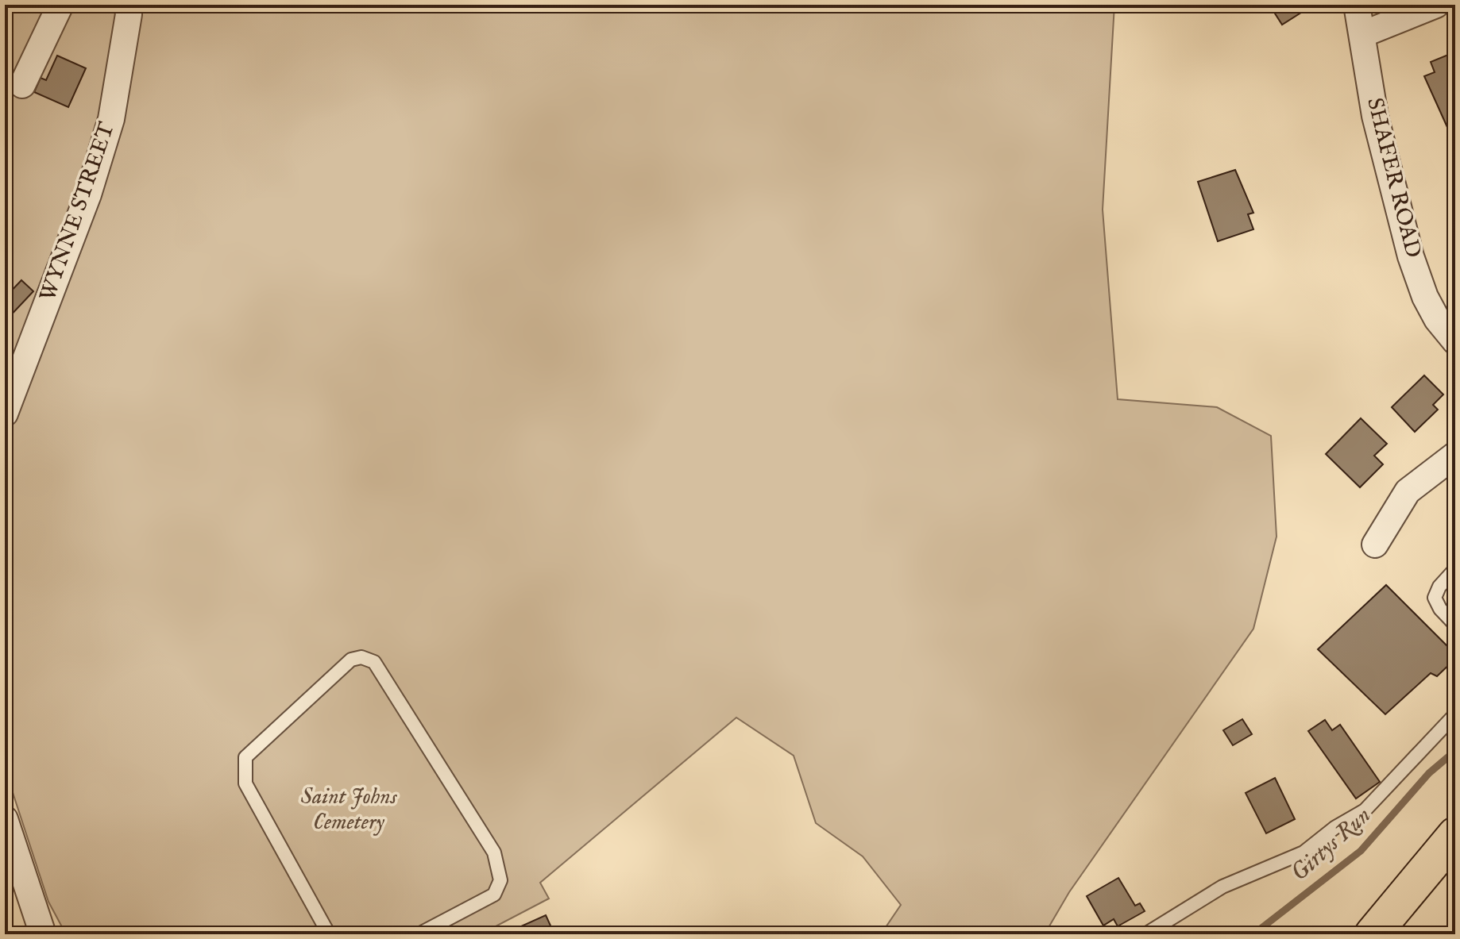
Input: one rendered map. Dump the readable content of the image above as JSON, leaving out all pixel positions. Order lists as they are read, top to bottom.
{
  "streets": {
    "street": ["SHAFER ROAD", "WYNNE STREET"]
  },
  "water": ["Girtys Run"],
  "parks": ["Saint Johns Cemetery"]
}
